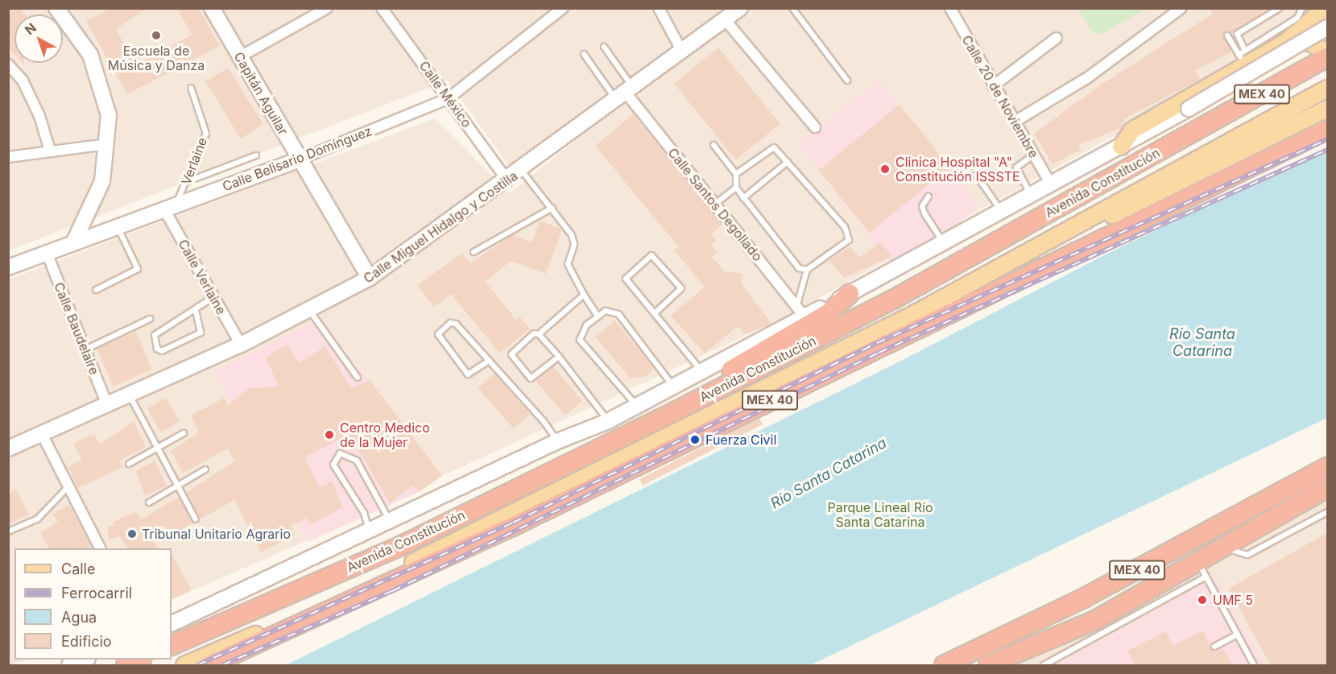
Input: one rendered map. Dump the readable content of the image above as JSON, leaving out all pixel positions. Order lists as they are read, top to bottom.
{
  "streets": {
    "highway": ["MEX 40", "Avenida Constitución"],
    "street": [
      "Capitán Aguilar",
      "Calle México",
      "Calle 20 de Noviembre",
      "Calle Belisario Domínguez",
      "Calle Santos Degollado",
      "Calle Miguel Hidalgo y Costilla",
      "Calle Verlaine",
      "Calle Baudelaire"
    ],
    "lane": ["Verlaine"]
  },
  "crossings": [
    ["Capitán Aguilar", "Calle Belisario Domínguez"],
    ["Capitán Aguilar", "Calle Miguel Hidalgo y Costilla"],
    ["Calle México", "Calle Belisario Domínguez"],
    ["Calle México", "Calle Miguel Hidalgo y Costilla"],
    ["Calle 20 de Noviembre", "Avenida Constitución"],
    ["Calle Belisario Domínguez", "Verlaine"],
    ["Calle Belisario Domínguez", "Calle Verlaine"],
    ["Calle Belisario Domínguez", "Calle Baudelaire"],
    ["Verlaine", "Calle Verlaine"],
    ["Avenida Constitución", "Calle Santos Degollado"],
    ["Calle Santos Degollado", "Calle Miguel Hidalgo y Costilla"],
    ["Calle Miguel Hidalgo y Costilla", "Calle Verlaine"],
    ["Calle Miguel Hidalgo y Costilla", "Calle Baudelaire"]
  ],
  "water": ["Río Santa Catarina"],
  "parks": ["Parque Lineal Río Santa Catarina"],
  "places": [
    "Escuela de Música y Danza",
    "Clinica Hospital \"A\" Constitución ISSSTE",
    "Centro Medico de la Mujer",
    "Fuerza Civil",
    "Tribunal Unitario Agrario",
    "UMF 5"
  ],
  "legend": [
    "Calle",
    "Ferrocarril",
    "Agua",
    "Edificio"
  ],
  "north": "top left"
}
